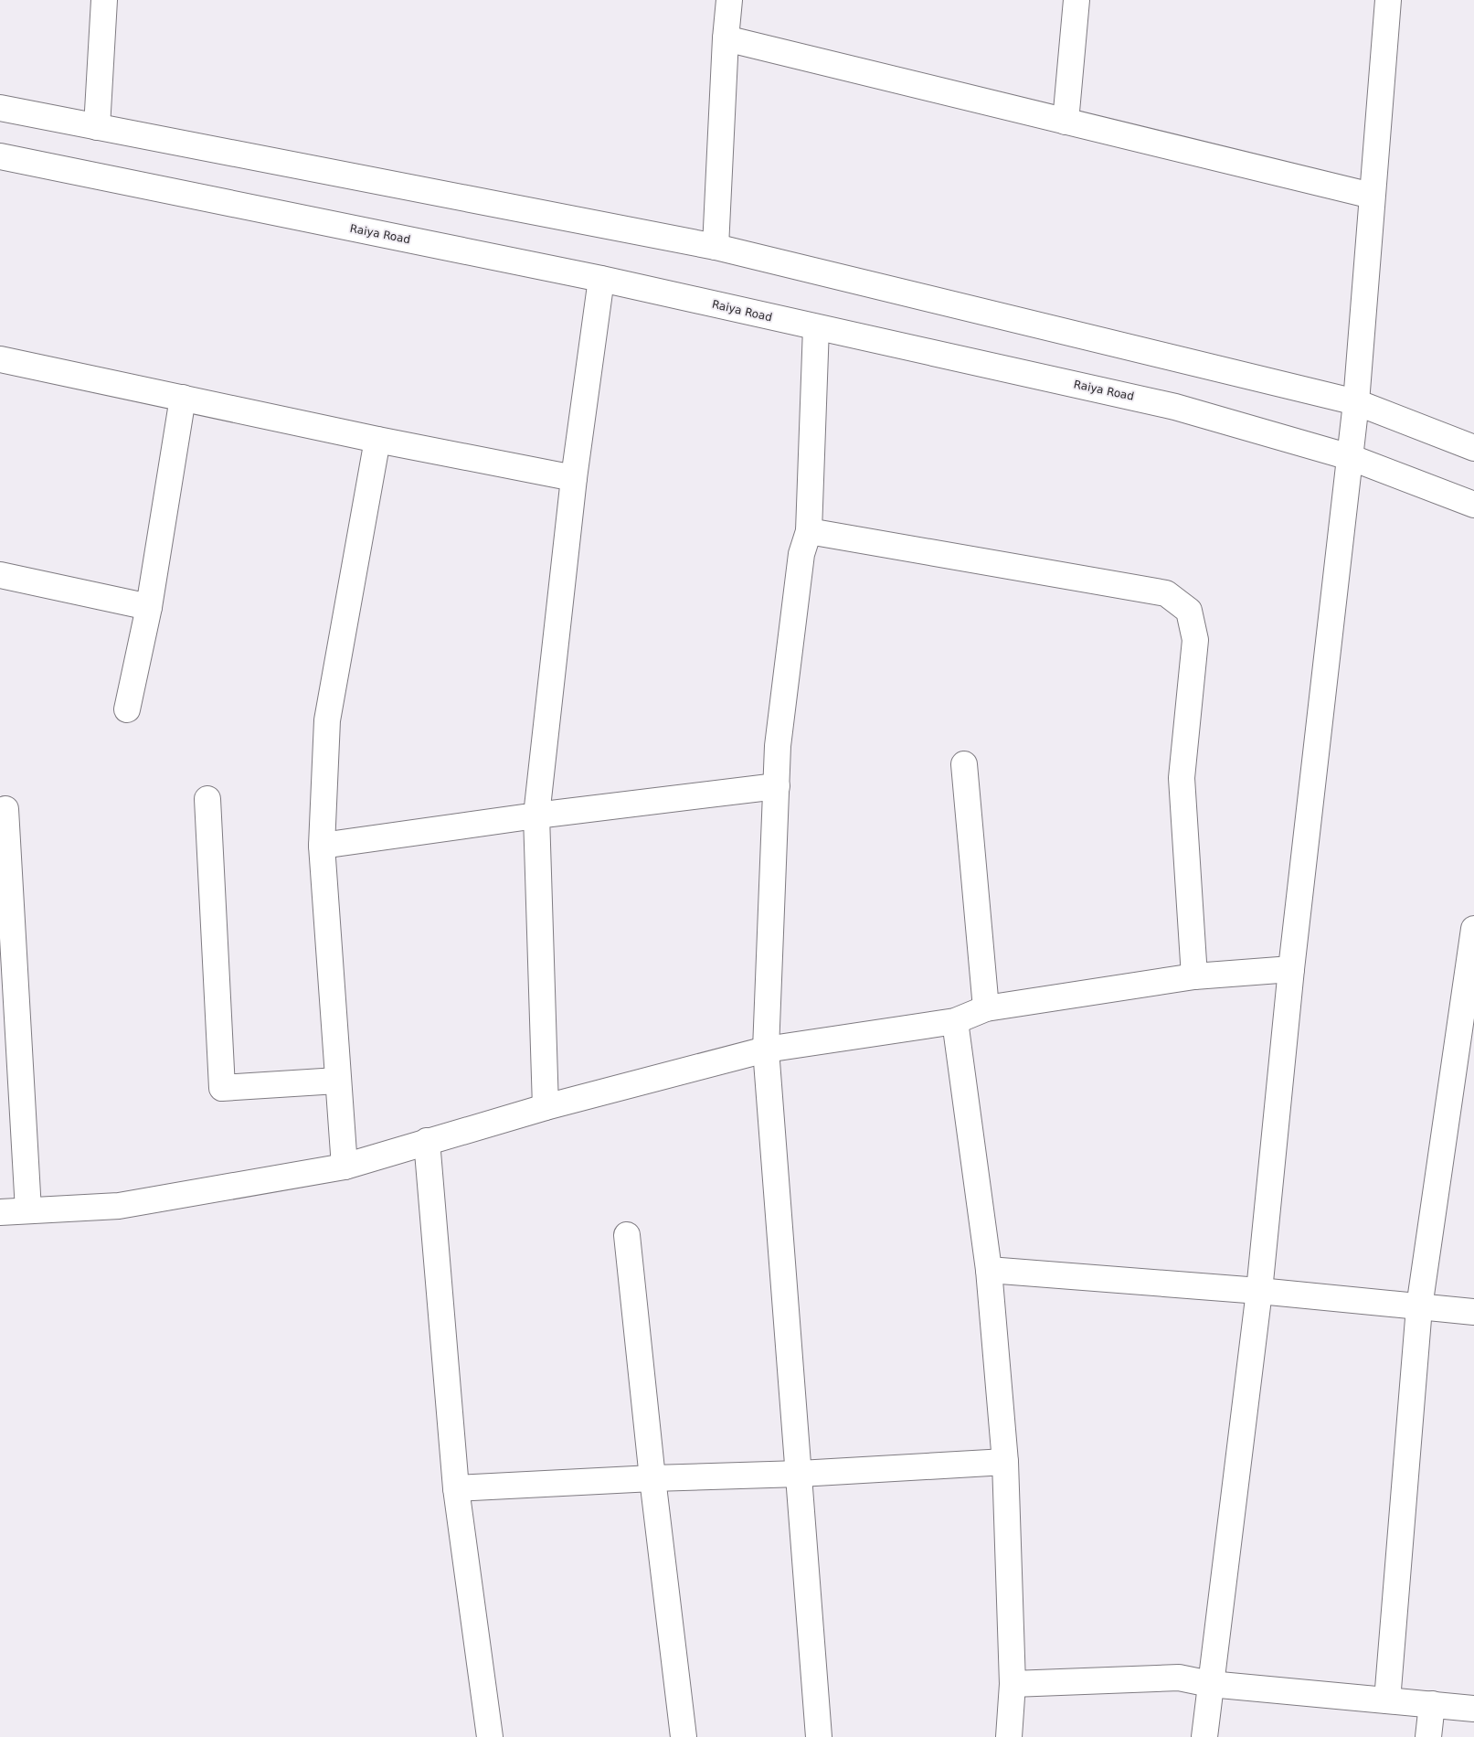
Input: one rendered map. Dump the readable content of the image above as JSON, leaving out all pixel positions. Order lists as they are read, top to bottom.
{
  "streets": {
    "street": ["Raiya Road"]
  }
}
